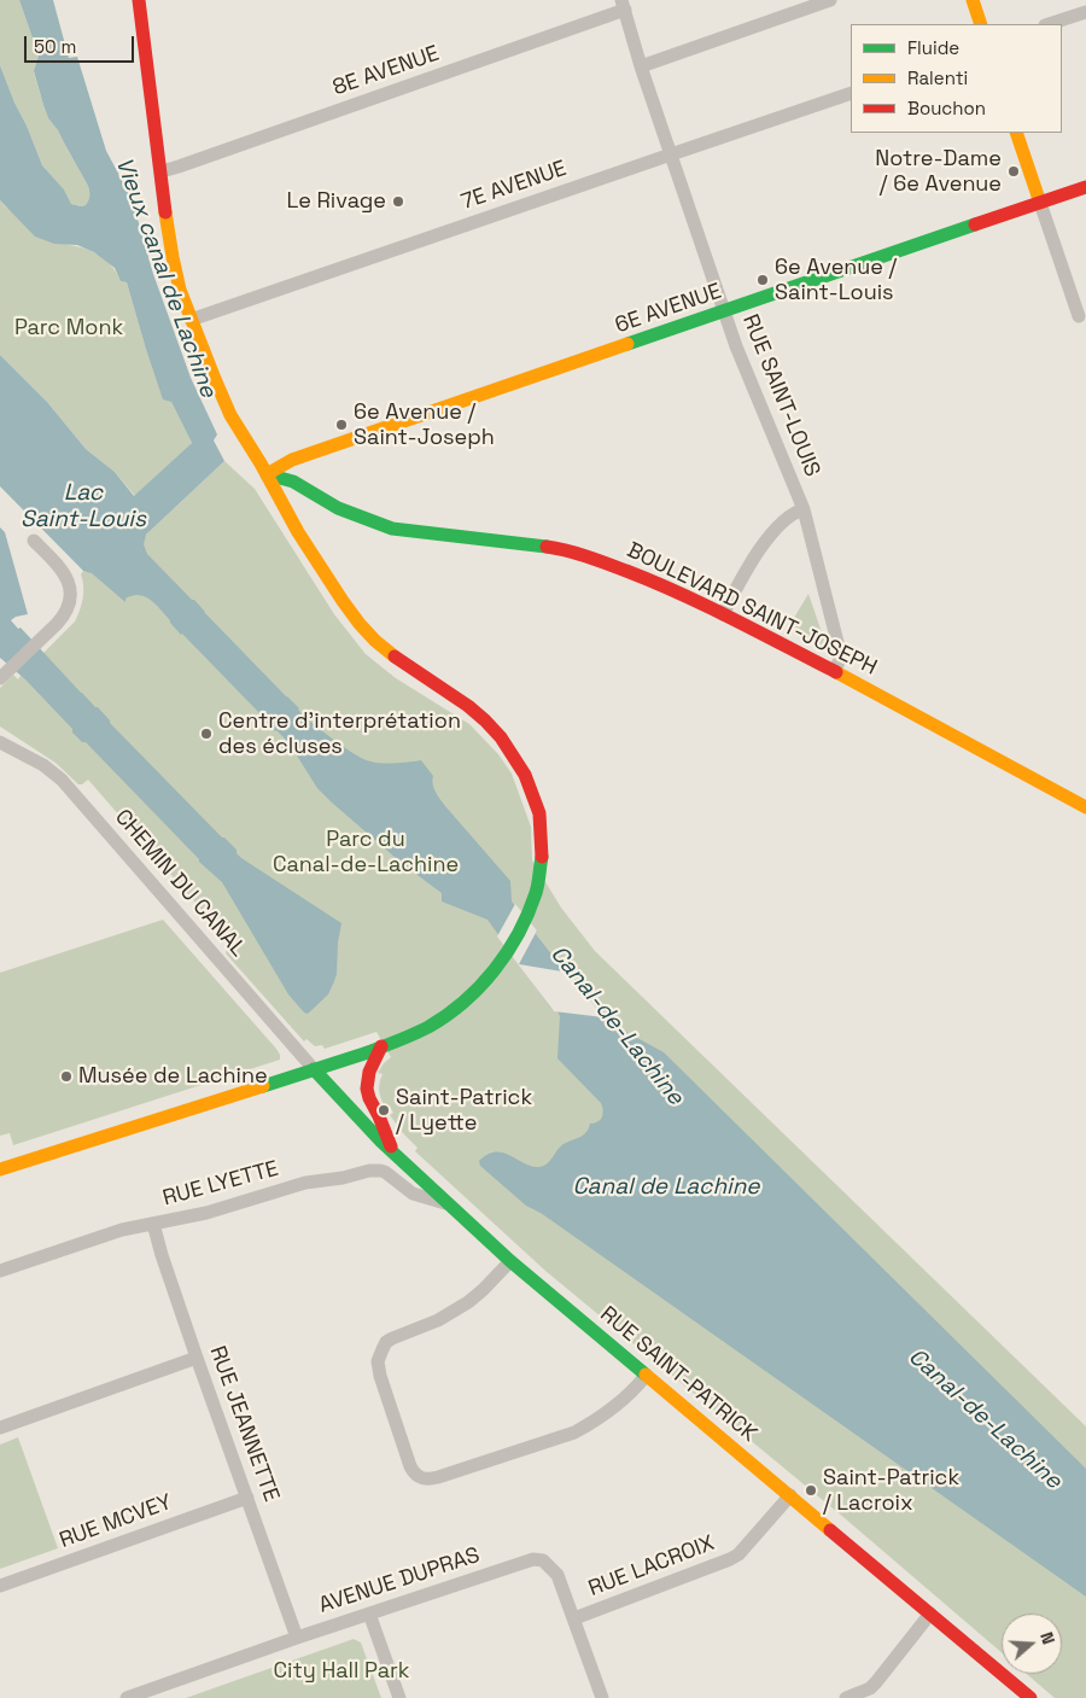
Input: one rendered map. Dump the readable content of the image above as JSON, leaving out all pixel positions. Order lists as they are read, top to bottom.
{
  "streets": {
    "street": [
      "8E AVENUE",
      "7E AVENUE",
      "6E AVENUE",
      "RUE SAINT-LOUIS",
      "BOULEVARD SAINT-JOSEPH",
      "CHEMIN DU CANAL",
      "RUE LYETTE",
      "RUE SAINT-PATRICK",
      "RUE JEANNETTE",
      "RUE MCVEY",
      "RUE LACROIX",
      "AVENUE DUPRAS"
    ]
  },
  "crossings": [
    ["8E AVENUE", "RUE SAINT-LOUIS"],
    ["7E AVENUE", "RUE SAINT-LOUIS"],
    ["6E AVENUE", "RUE SAINT-LOUIS"],
    ["6E AVENUE", "BOULEVARD SAINT-JOSEPH"],
    ["RUE SAINT-LOUIS", "BOULEVARD SAINT-JOSEPH"],
    ["CHEMIN DU CANAL", "RUE SAINT-PATRICK"],
    ["RUE LYETTE", "RUE SAINT-PATRICK"],
    ["RUE LYETTE", "RUE JEANNETTE"],
    ["RUE SAINT-PATRICK", "RUE LACROIX"],
    ["RUE JEANNETTE", "RUE MCVEY"],
    ["RUE JEANNETTE", "AVENUE DUPRAS"],
    ["RUE LACROIX", "AVENUE DUPRAS"]
  ],
  "water": [
    "Vieux canal de Lachine",
    "Lac Saint-Louis",
    "Canal-de-Lachine",
    "Canal de Lachine"
  ],
  "parks": ["Parc Monk", "Parc du Canal-de-Lachine", "City Hall Park"],
  "places": [
    "Notre-Dame / 6e Avenue",
    "Le Rivage",
    "6e Avenue / Saint-Louis",
    "6e Avenue / Saint-Joseph",
    "Centre d’interprétation des écluses",
    "Musée de Lachine",
    "Saint-Patrick / Lyette",
    "Saint-Patrick / Lacroix"
  ],
  "legend": ["Fluide", "Ralenti", "Bouchon"],
  "scale_bar": "50 m",
  "north": "right"
}
